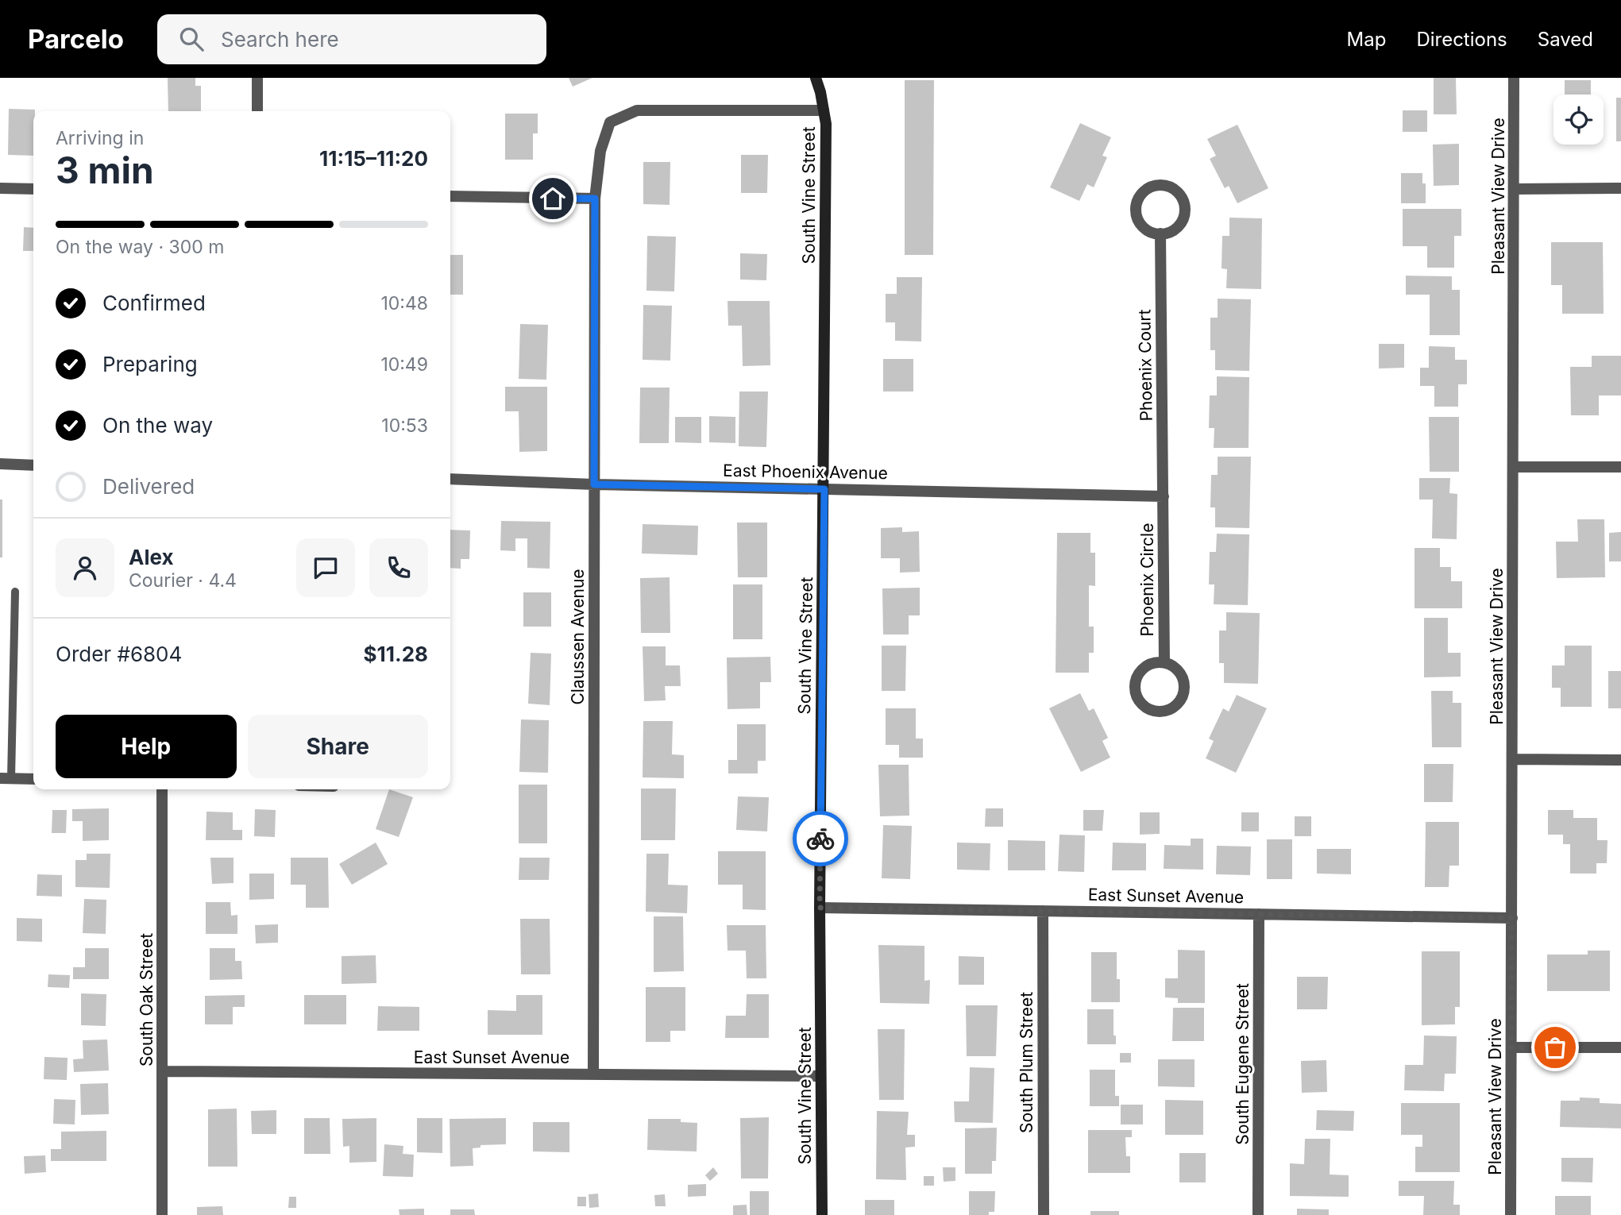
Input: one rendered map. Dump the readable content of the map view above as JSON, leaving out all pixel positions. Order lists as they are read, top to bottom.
{
  "streets": {
    "street": [
      "South Vine Street",
      "Pleasant View Drive",
      "Phoenix Court",
      "East Phoenix Avenue",
      "Phoenix Circle",
      "Claussen Avenue",
      "East Sunset Avenue",
      "South Oak Street",
      "South Plum Street",
      "South Eugene Street"
    ]
  },
  "crossings": [
    ["South Vine Street", "East Phoenix Avenue"],
    ["South Vine Street", "Claussen Avenue"],
    ["South Vine Street", "East Sunset Avenue"],
    ["Pleasant View Drive", "East Sunset Avenue"],
    ["Phoenix Court", "East Phoenix Avenue"],
    ["Phoenix Court", "Phoenix Circle"],
    ["East Phoenix Avenue", "Phoenix Circle"],
    ["East Phoenix Avenue", "Claussen Avenue"],
    ["Claussen Avenue", "East Sunset Avenue"],
    ["East Sunset Avenue", "South Oak Street"],
    ["East Sunset Avenue", "South Plum Street"],
    ["East Sunset Avenue", "South Eugene Street"]
  ],
  "page": {
    "header": "Parcelo",
    "search": "Search here",
    "nav": ["Map", "Directions", "Saved"],
    "heading": ["3 min", "Arriving in", "11:15–11:20"],
    "panel": [
      "Alex",
      "Courier · 4.4",
      "Order #6804",
      "$11.28"
    ],
    "bar": "On the way · 300 m",
    "list": [
      ["Confirmed", "10:48"],
      ["Preparing", "10:49"],
      ["On the way", "10:53"],
      "Delivered"
    ],
    "buttons": ["Help", "Share"]
  }
}
